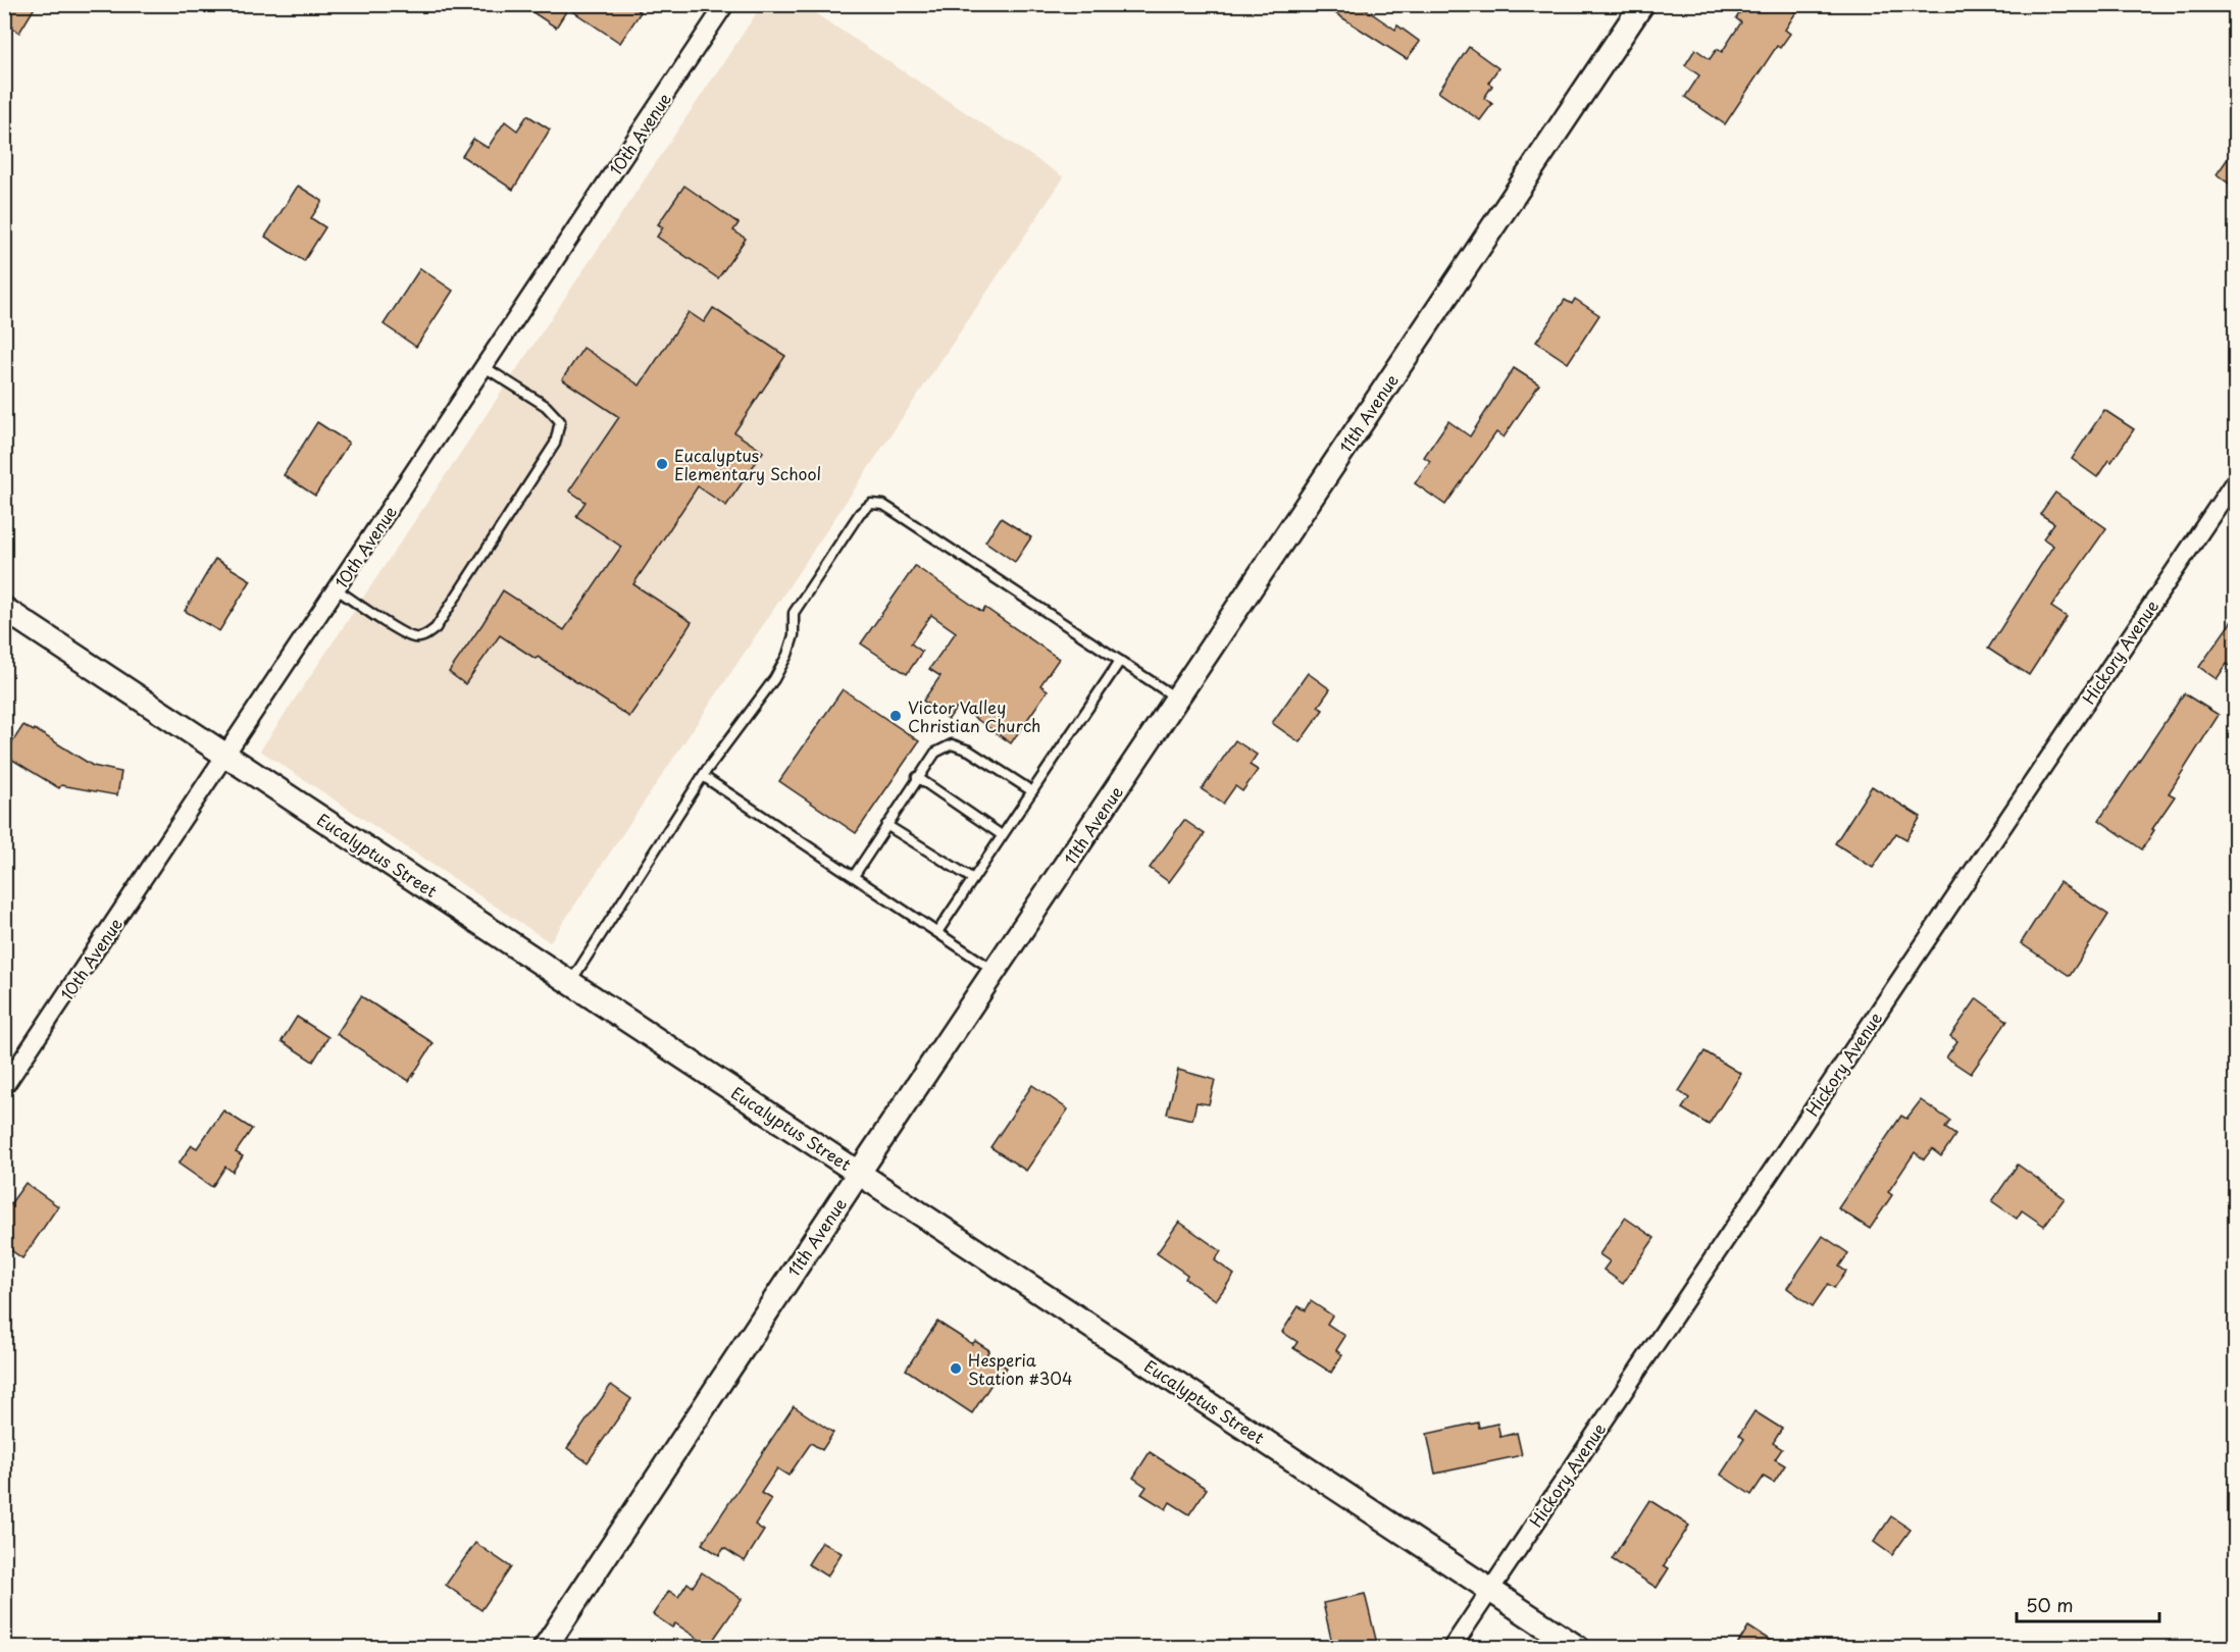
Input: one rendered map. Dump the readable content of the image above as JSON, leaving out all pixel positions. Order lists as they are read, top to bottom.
{
  "streets": {
    "main road": ["11th Avenue", "Eucalyptus Street"],
    "street": ["10th Avenue", "Hickory Avenue"]
  },
  "crossings": [
    ["10th Avenue", "Eucalyptus Street"],
    ["11th Avenue", "Eucalyptus Street"],
    ["Hickory Avenue", "Eucalyptus Street"]
  ],
  "places": ["Eucalyptus Elementary School", "Victor Valley Christian Church", "Hesperia Station #304"],
  "scale_bar": "50 m"
}
